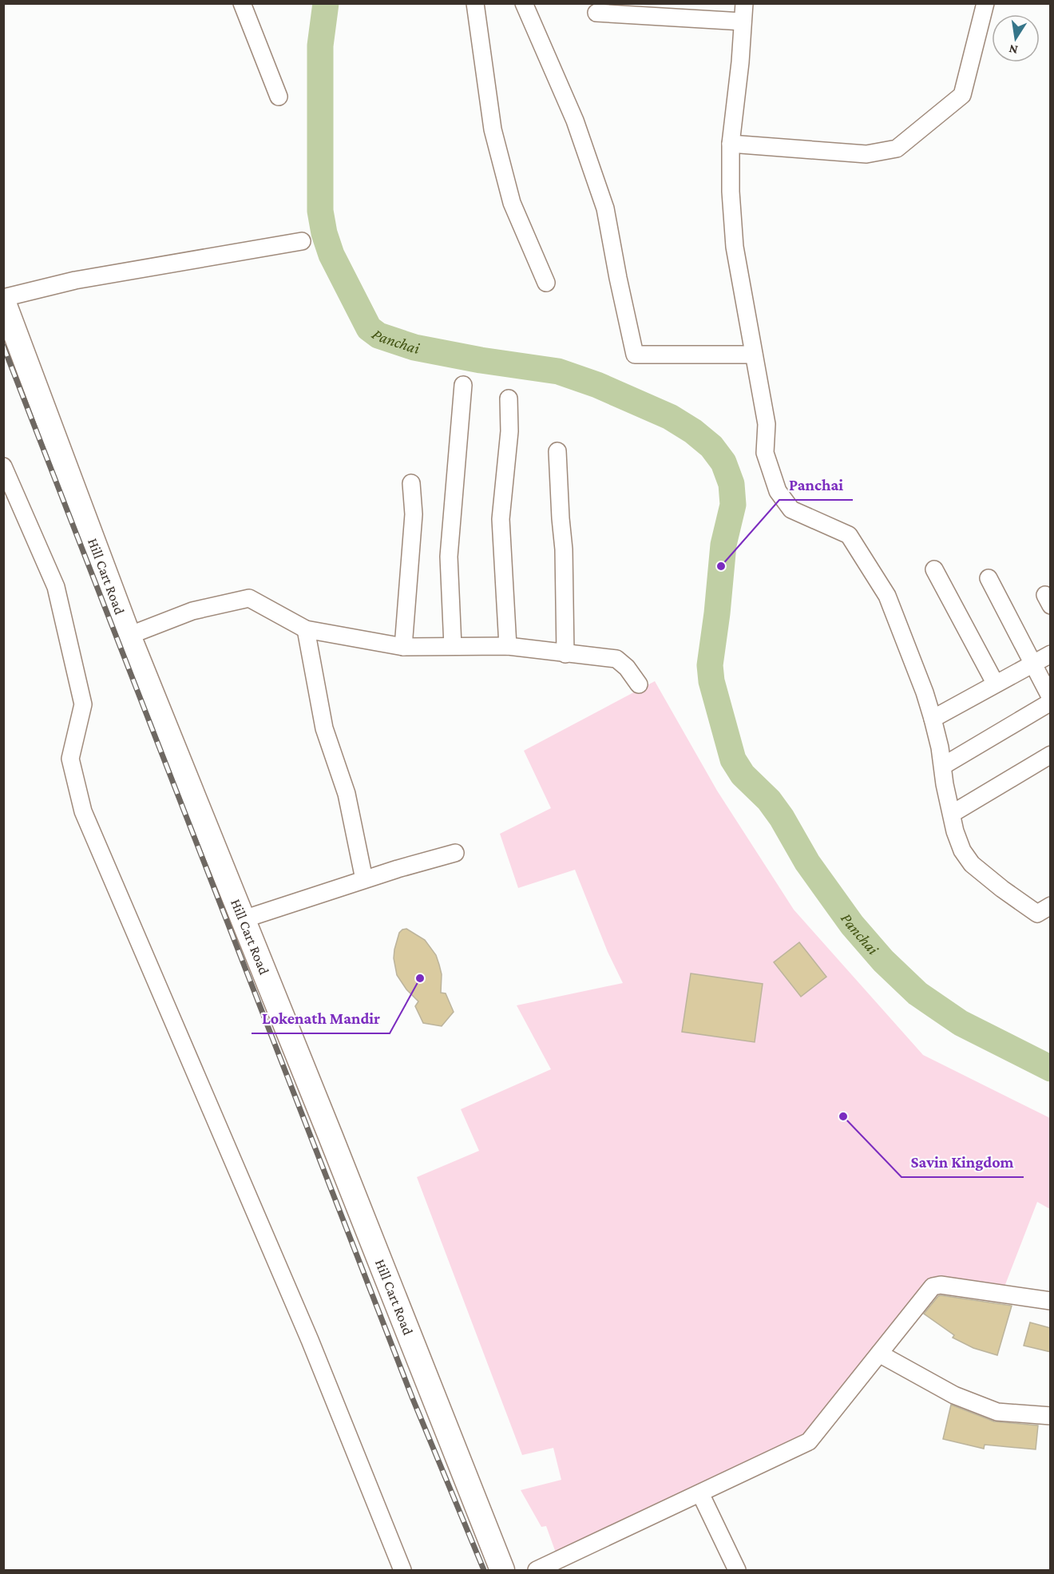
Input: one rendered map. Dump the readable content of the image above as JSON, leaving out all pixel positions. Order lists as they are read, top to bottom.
{
  "streets": {
    "highway": ["Hill Cart Road"]
  },
  "water": ["Panchai"],
  "places": ["Panchai", "Lokenath Mandir", "Savin Kingdom"],
  "north": "bottom"
}
